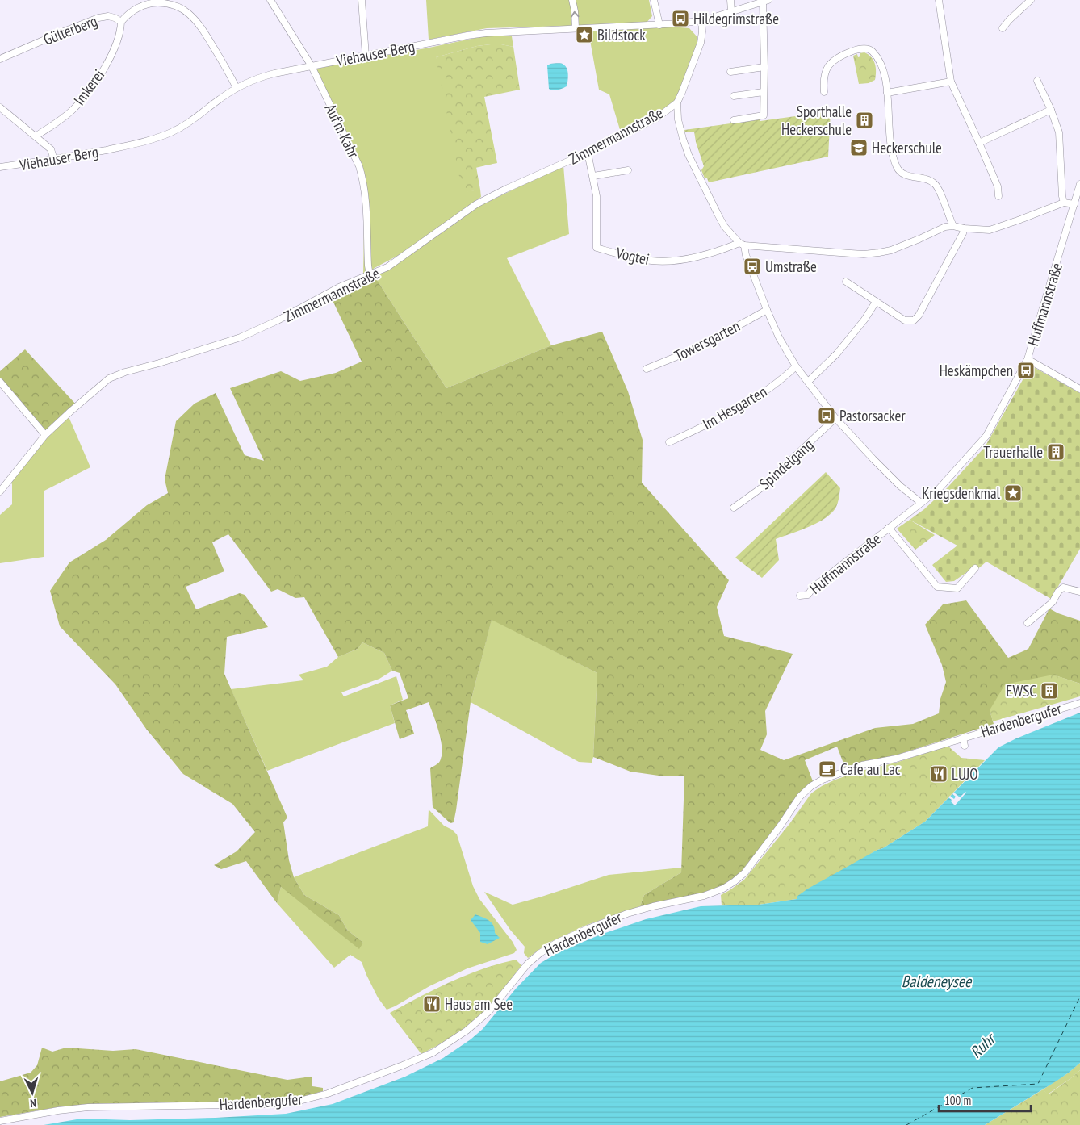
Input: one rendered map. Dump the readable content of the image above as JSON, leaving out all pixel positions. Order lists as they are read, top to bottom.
{
  "streets": {
    "street": [
      "Gülterberg",
      "Viehauser Berg",
      "Imkerei",
      "Auf'm Kahr",
      "Zimmermannstraße",
      "Vogtei",
      "Huffmannstraße",
      "Towersgarten",
      "Im Hesgarten",
      "Spindelgang",
      "Hardenbergufer"
    ]
  },
  "crossings": [
    ["Gülterberg", "Viehauser Berg"],
    ["Gülterberg", "Imkerei"],
    ["Viehauser Berg", "Auf'm Kahr"],
    ["Auf'm Kahr", "Zimmermannstraße"],
    ["Zimmermannstraße", "Vogtei"]
  ],
  "water": ["Baldeneysee", "Ruhr"],
  "places": {
    "bus stop": [
      "Hildegrimstraße",
      "Umstraße",
      "Heskämpchen",
      "Pastorsacker"
    ],
    "place": ["Bildstock", "Kriegsdenkmal"],
    "building": ["Sporthalle Heckerschule", "Trauerhalle", "EWSC"],
    "school or university": ["Heckerschule"],
    "cafe": ["Cafe au Lac"],
    "restaurant": ["LUJO", "Haus am See"]
  },
  "scale_bar": "100 m",
  "north": "bottom"
}
